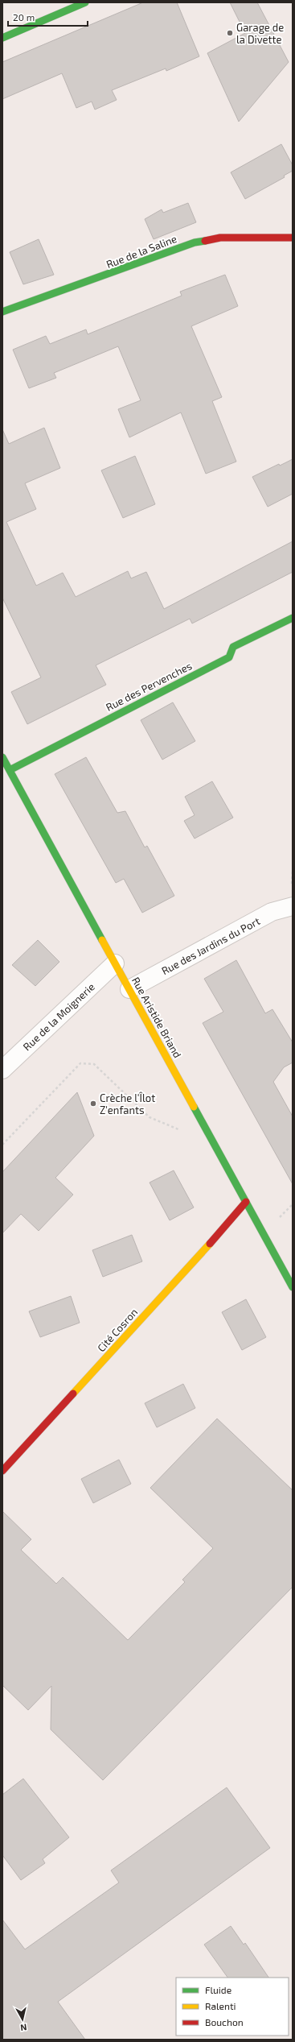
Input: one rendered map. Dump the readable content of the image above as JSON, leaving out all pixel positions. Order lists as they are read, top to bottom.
{
  "streets": {
    "street": [
      "Rue de la Saline",
      "Rue des Pervenches",
      "Rue des Jardins du Port",
      "Rue de la Moignerie",
      "Rue Aristide Briand",
      "Cité Cosron"
    ]
  },
  "crossings": [
    ["Rue des Pervenches", "Rue Aristide Briand"],
    ["Rue des Jardins du Port", "Rue Aristide Briand"],
    ["Rue de la Moignerie", "Rue Aristide Briand"],
    ["Rue Aristide Briand", "Cité Cosron"]
  ],
  "places": ["Garage de la Divette", "Crèche l'Îlot Z'enfants"],
  "legend": ["Fluide", "Ralenti", "Bouchon"],
  "scale_bar": "20 m",
  "north": "bottom"
}
